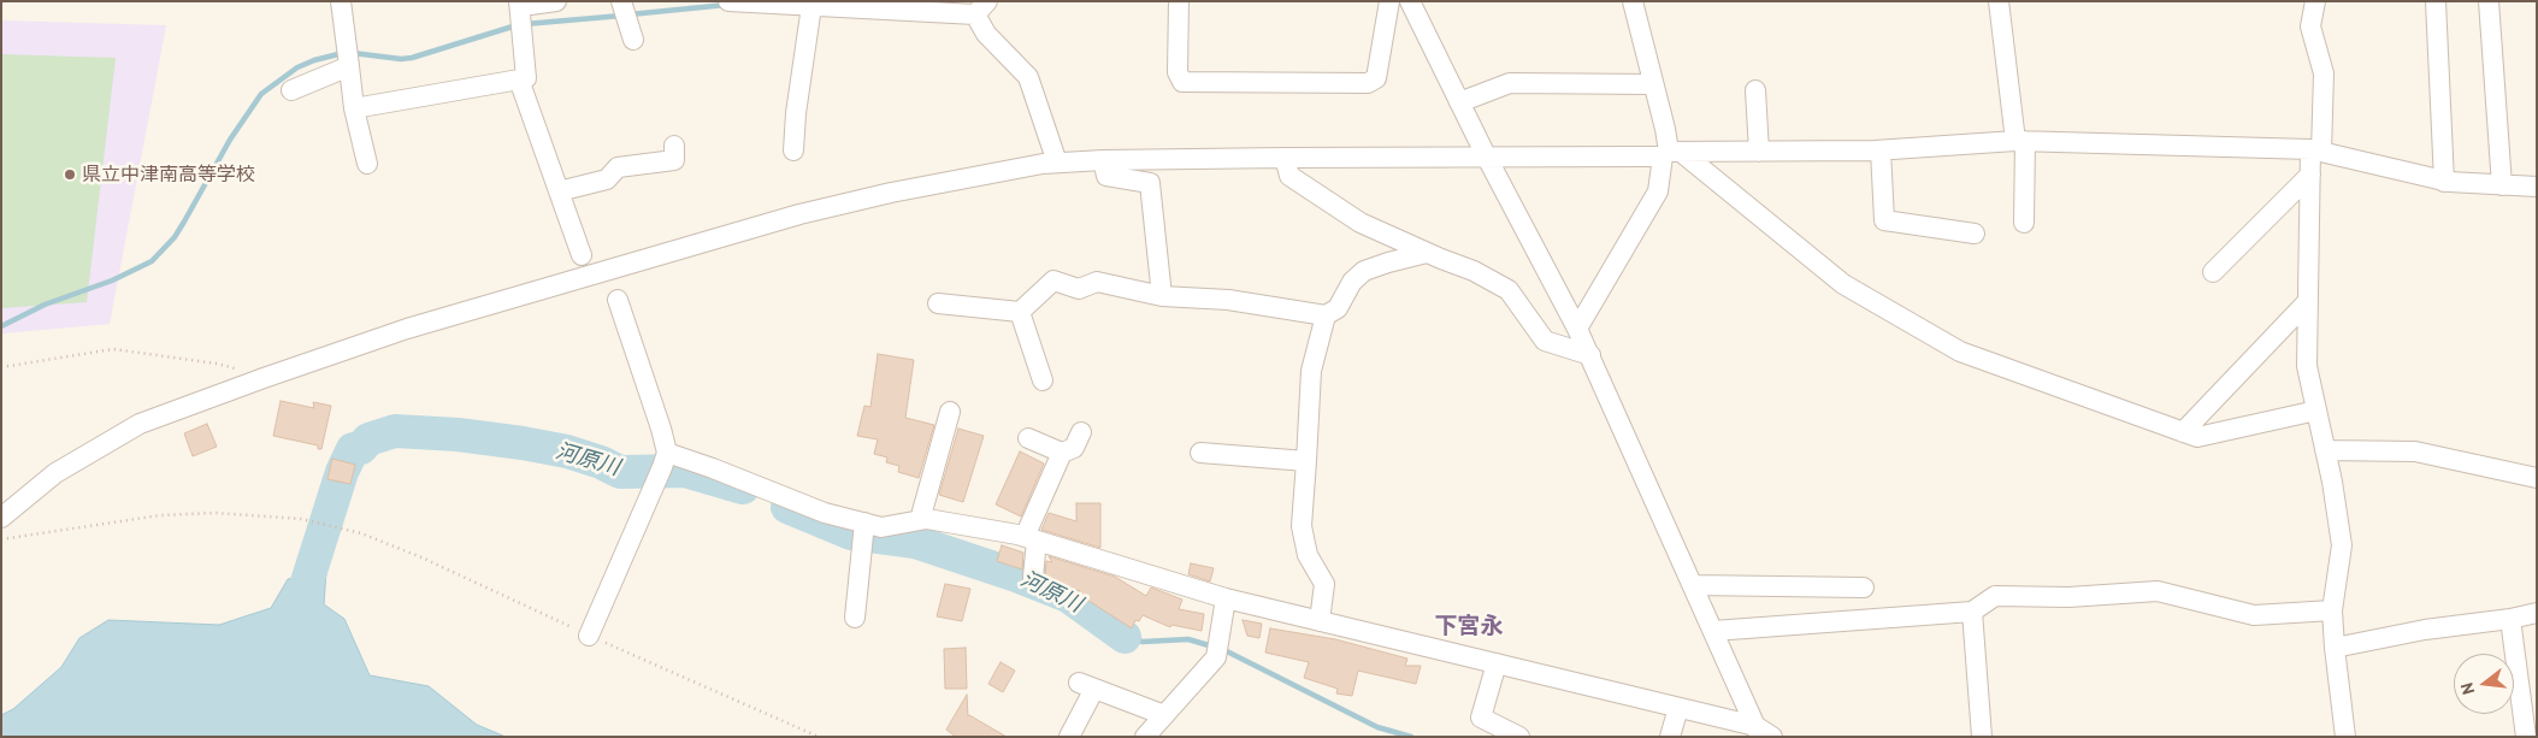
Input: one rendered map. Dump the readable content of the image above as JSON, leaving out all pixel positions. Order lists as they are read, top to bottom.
{
  "districts": ["下宮永"],
  "water": ["河原川"],
  "places": ["県立中津南高等学校"],
  "north": "left"
}
